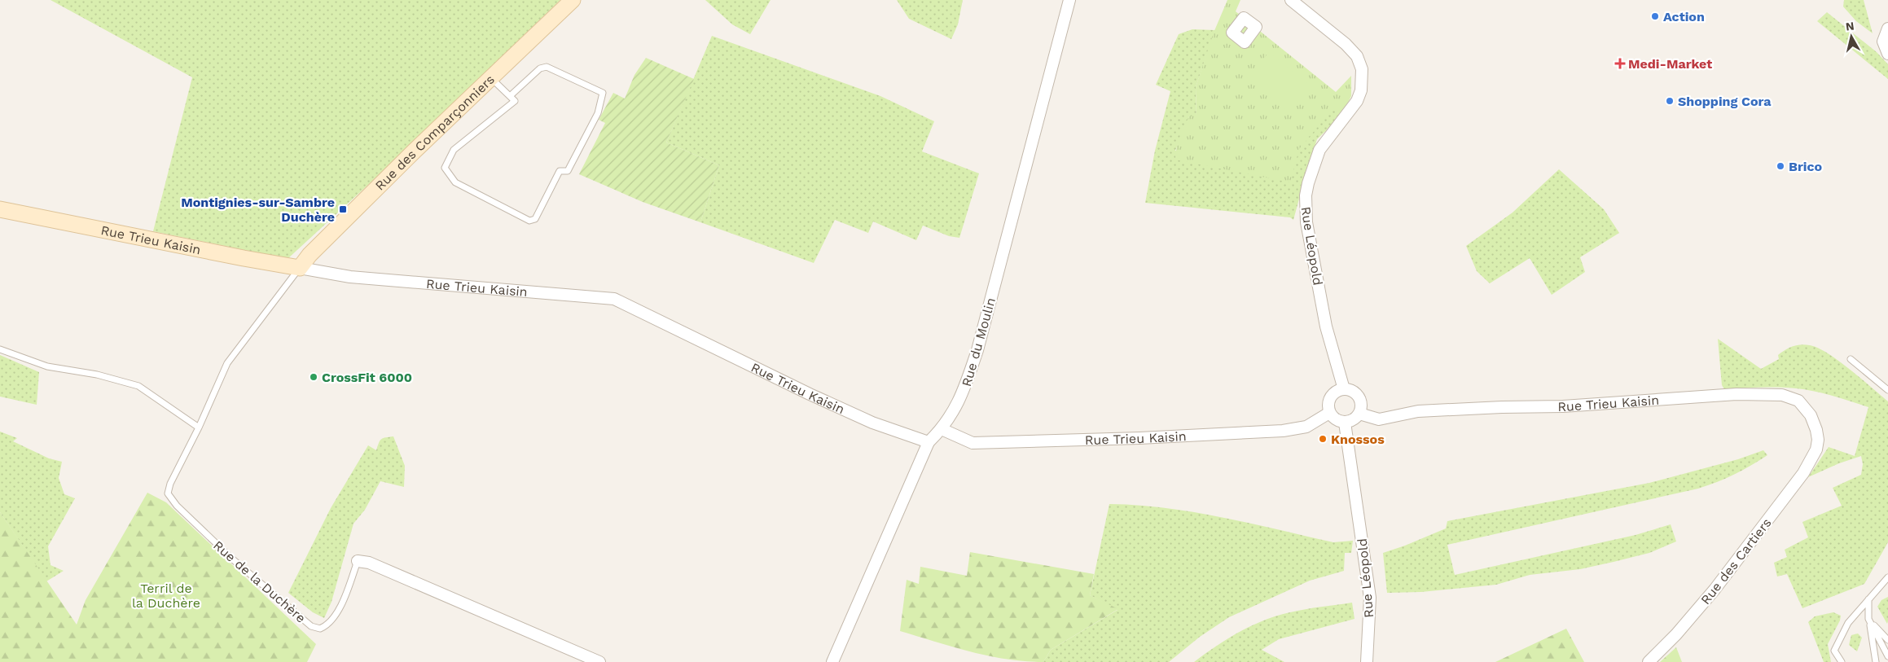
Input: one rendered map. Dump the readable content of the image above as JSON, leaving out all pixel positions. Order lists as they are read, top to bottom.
{
  "streets": {
    "street": [
      "Rue des Comparçonniers",
      "Rue Trieu Kaisin",
      "Rue Léopold",
      "Rue du Moulin",
      "Rue des Cartiers",
      "Rue de la Duchère"
    ]
  },
  "crossings": [
    ["Rue des Comparçonniers", "Rue Trieu Kaisin"],
    ["Rue des Comparçonniers", "Rue de la Duchère"],
    ["Rue Trieu Kaisin", "Rue Léopold"],
    ["Rue Trieu Kaisin", "Rue du Moulin"],
    ["Rue Trieu Kaisin", "Rue des Cartiers"],
    ["Rue Trieu Kaisin", "Rue de la Duchère"]
  ],
  "parks": ["Terril de la Duchère"],
  "places": {
    "other": [
      "Action",
      "Shopping Cora",
      "Brico",
      "CrossFit 6000",
      "Knossos"
    ],
    "health": ["Medi-Market"],
    "transit": ["Montignies-sur-Sambre Duchère"]
  },
  "north": "top"
}
